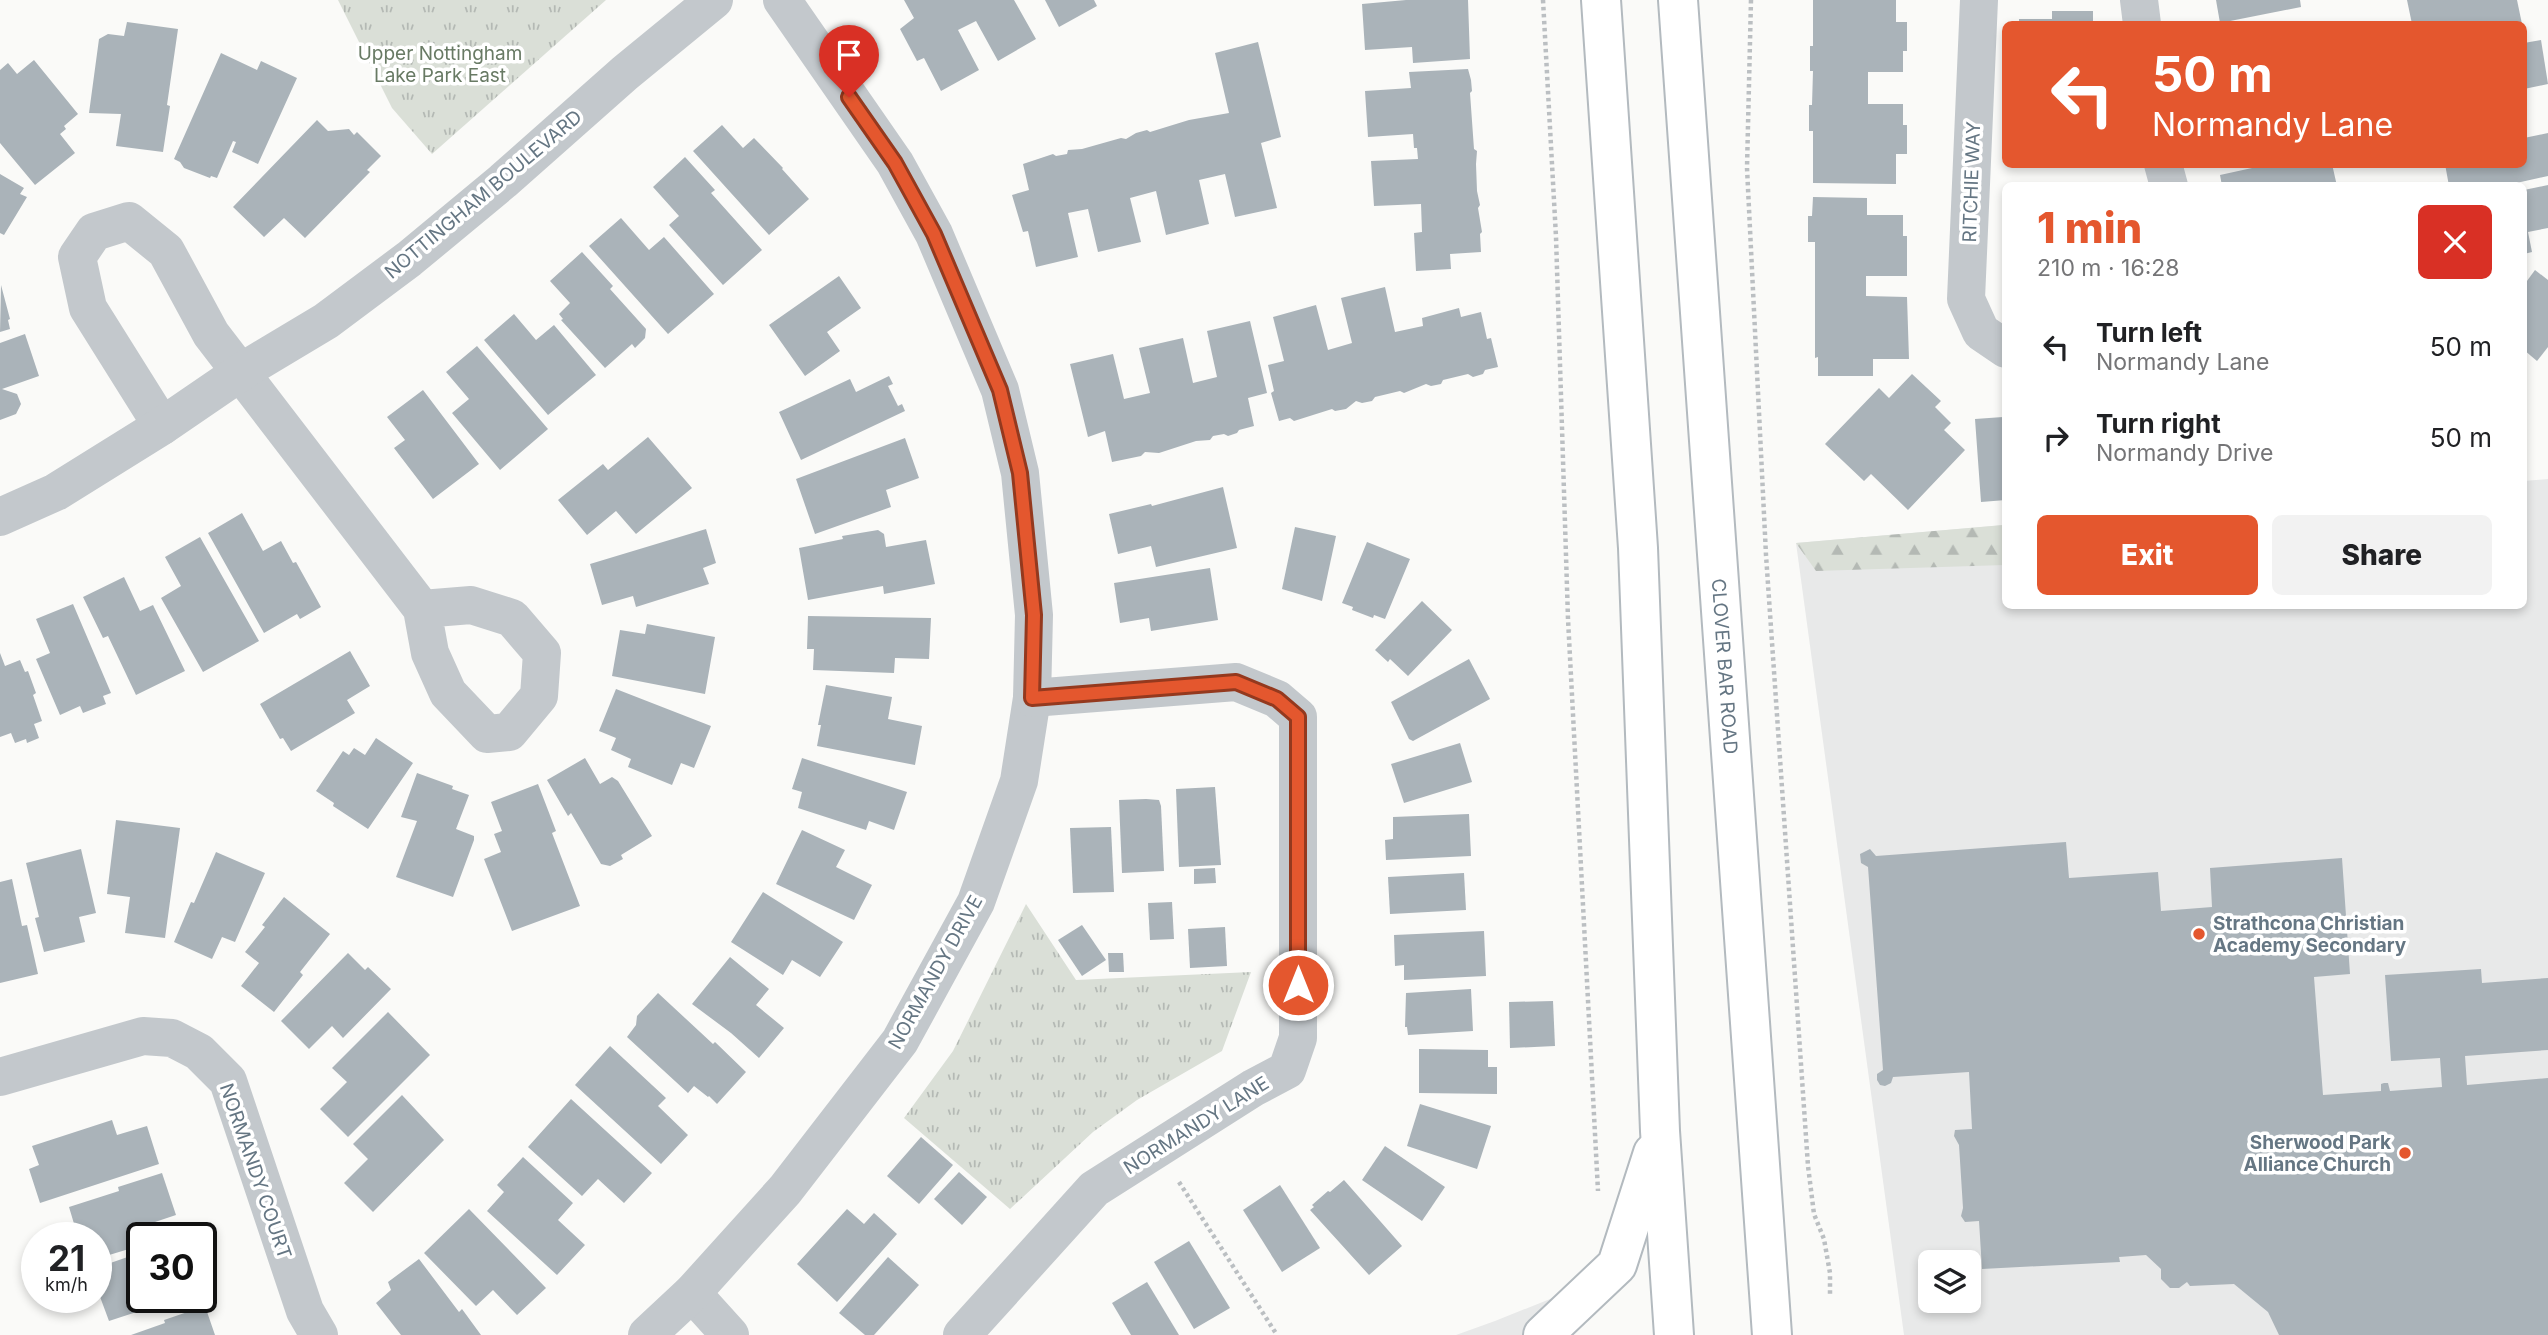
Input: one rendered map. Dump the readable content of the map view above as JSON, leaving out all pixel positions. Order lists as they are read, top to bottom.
{
  "streets": {
    "main road": ["CLOVER BAR ROAD"],
    "street": [
      "RITCHIE WAY",
      "NOTTINGHAM BOULEVARD",
      "NORMANDY DRIVE",
      "NORMANDY LANE",
      "NORMANDY COURT"
    ]
  },
  "crossings": [
    ["NORMANDY DRIVE", "NORMANDY LANE"]
  ],
  "parks": ["Upper Nottingham Lake Park East"],
  "places": ["Strathcona Christian Academy Secondary", "Sherwood Park Alliance Church"],
  "page": {
    "turn": ["50 m", "Normandy Lane"],
    "heading": ["1 min", "210 m · 16:28"],
    "list": [
      {
        "name": "Turn left",
        "note": "Normandy Lane",
        "value": "50 m"
      },
      {
        "name": "Turn right",
        "note": "Normandy Drive",
        "value": "50 m"
      }
    ],
    "buttons": ["Exit", "Share"],
    "speed": "21 km/h",
    "limit": "30"
  }
}
